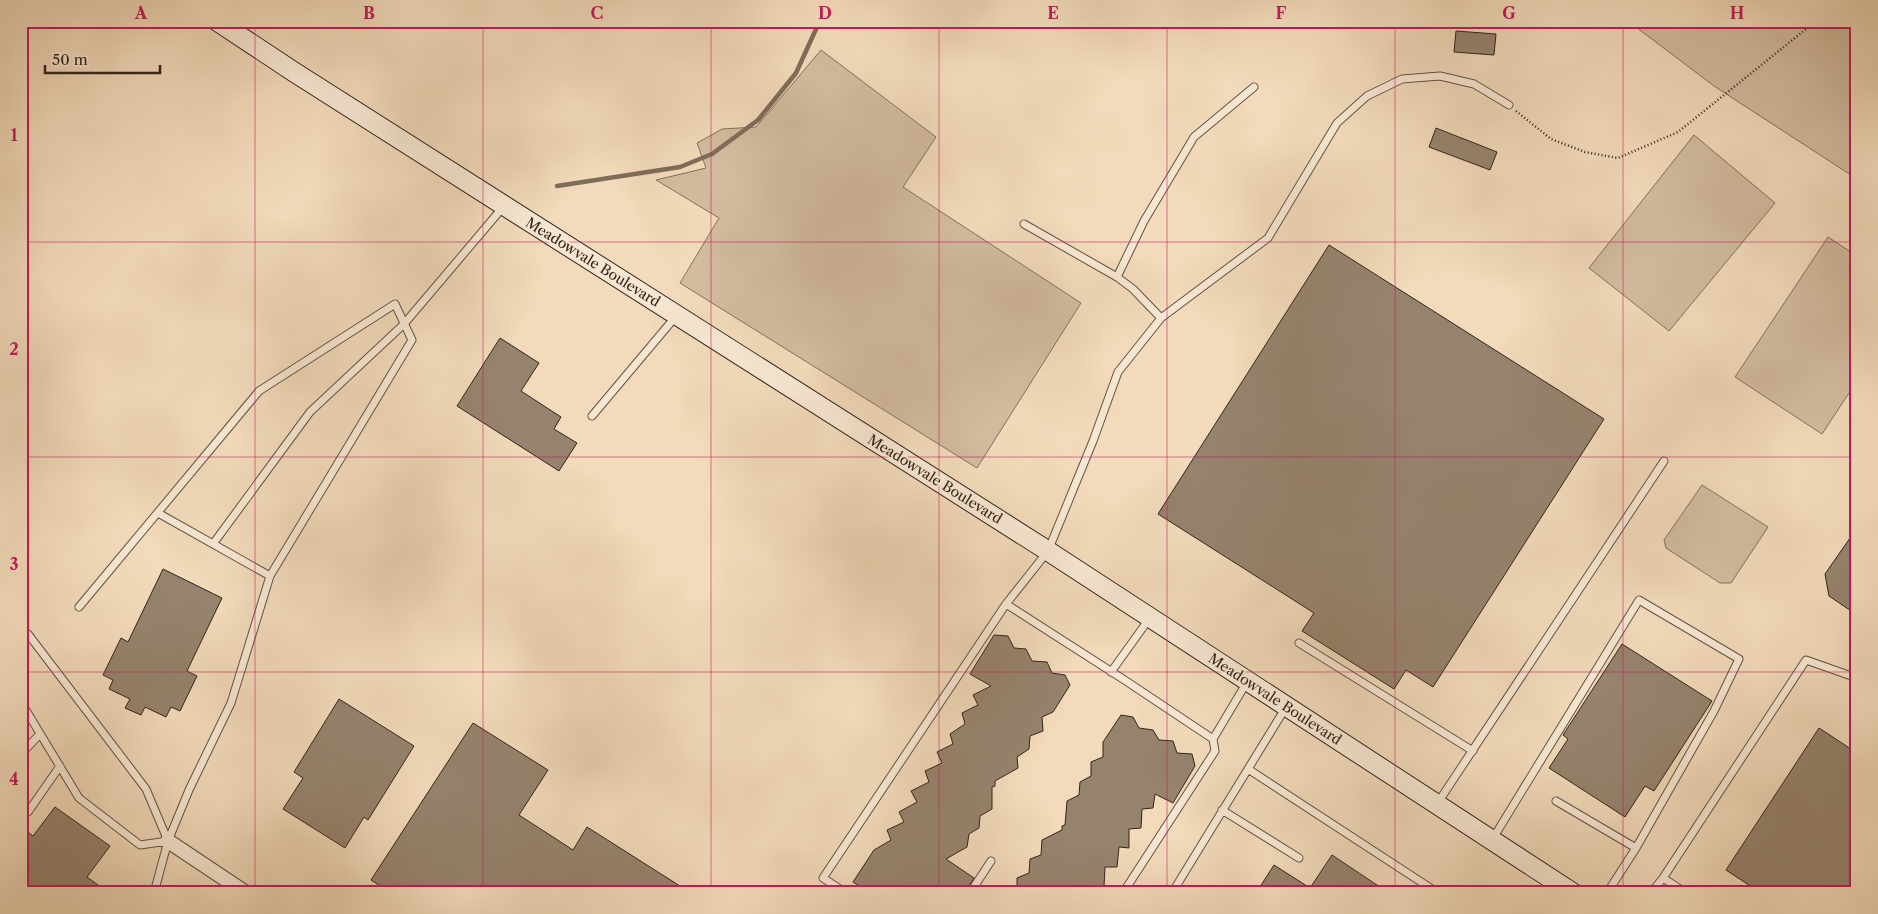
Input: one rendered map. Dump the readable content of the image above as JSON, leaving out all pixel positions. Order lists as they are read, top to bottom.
{
  "streets": {
    "main road": ["Meadowvale Boulevard"]
  },
  "scale_bar": "50 m",
  "grid": {
    "columns": [
      "A",
      "B",
      "C",
      "D",
      "E",
      "F",
      "G",
      "H"
    ],
    "rows": [
      "1",
      "2",
      "3",
      "4"
    ]
  }
}
